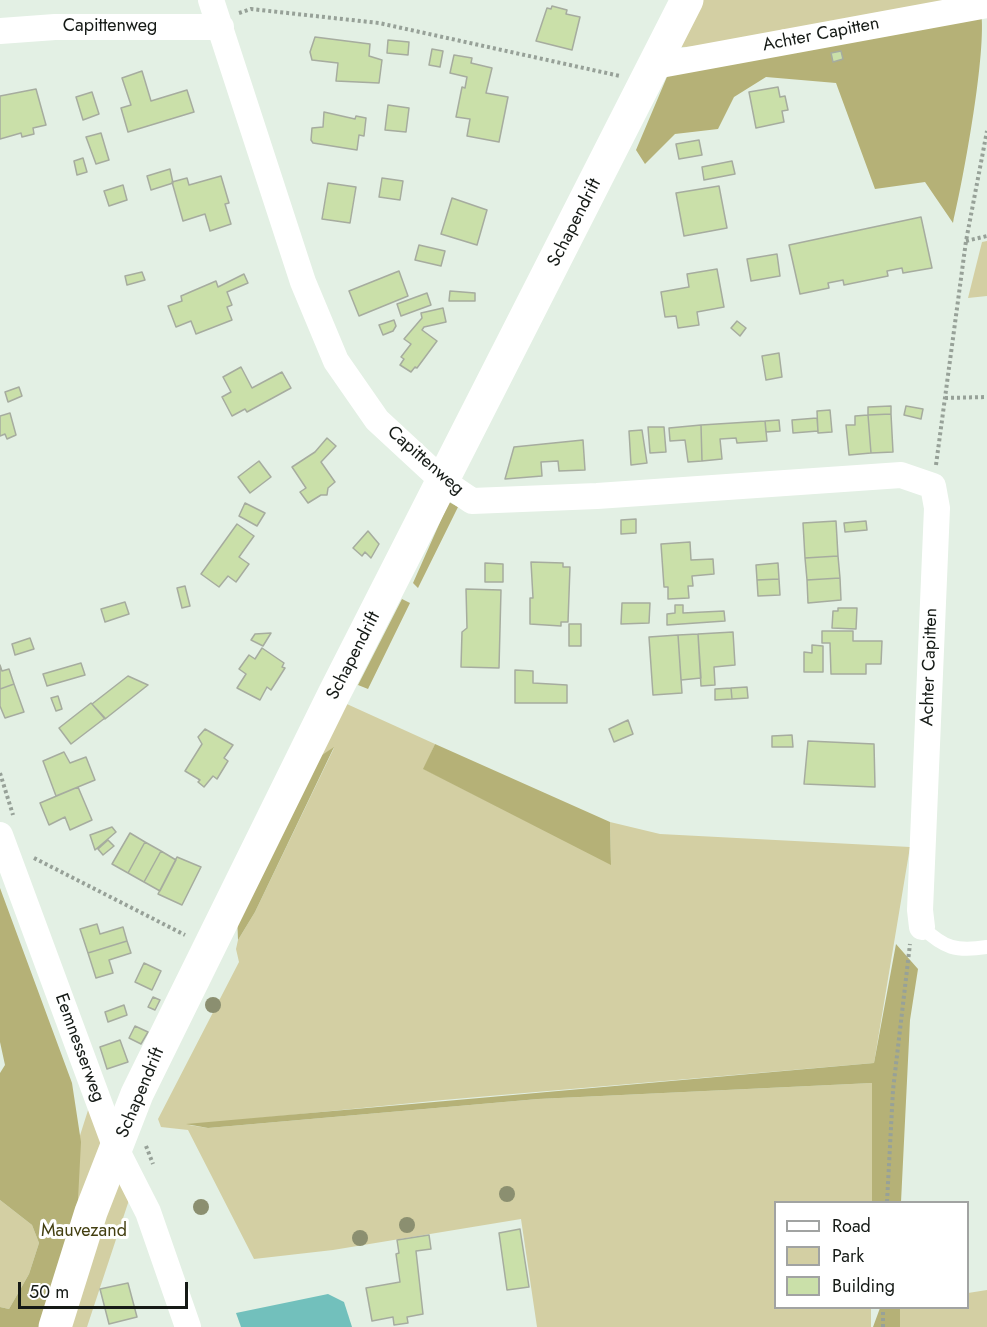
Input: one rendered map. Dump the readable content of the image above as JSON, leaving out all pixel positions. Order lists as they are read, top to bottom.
{
  "streets": {
    "street": [
      "Capittenweg",
      "Achter Capitten",
      "Schapendrift",
      "Eemnesserweg"
    ]
  },
  "crossings": [
    ["Capittenweg", "Achter Capitten"],
    ["Capittenweg", "Schapendrift"],
    ["Achter Capitten", "Schapendrift"],
    ["Schapendrift", "Eemnesserweg"]
  ],
  "parks": ["Mauvezand"],
  "legend": ["Road", "Park", "Building"],
  "scale_bar": "50 m"
}
